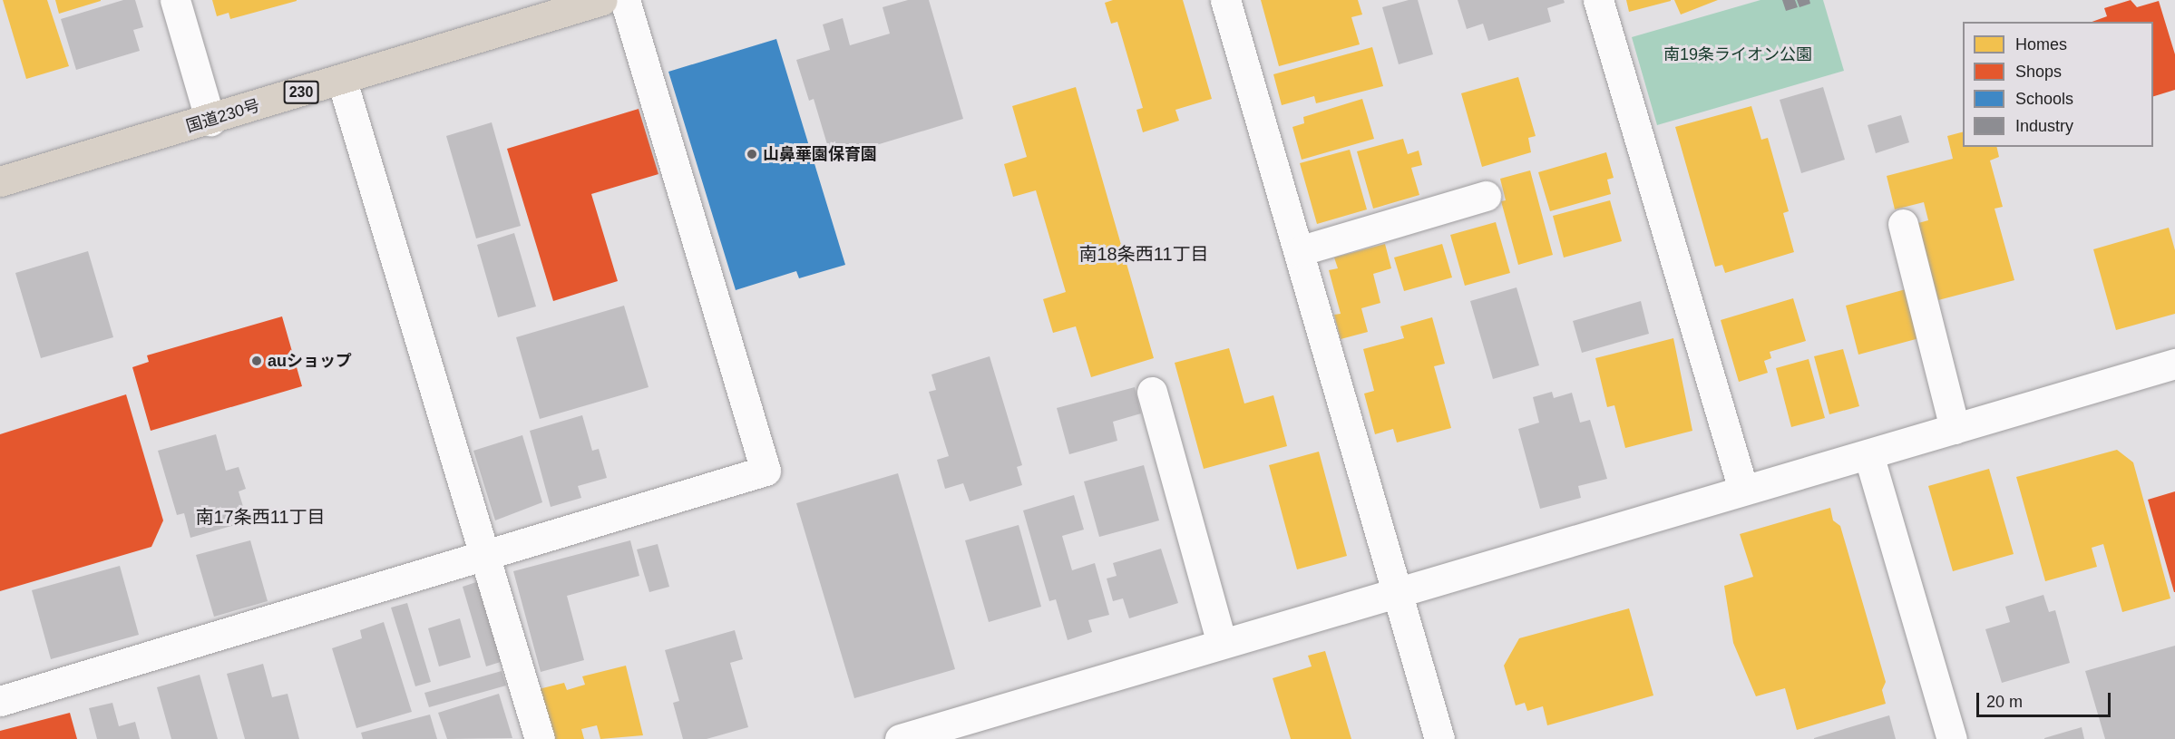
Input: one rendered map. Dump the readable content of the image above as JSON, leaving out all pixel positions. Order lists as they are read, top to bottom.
{
  "streets": {
    "highway": ["230", "国道230号"]
  },
  "districts": ["南18条西11丁目", "南17条西11丁目"],
  "parks": ["南19条ライオン公園"],
  "places": ["山鼻華園保育園", "auショップ"],
  "legend": [
    "Homes",
    "Shops",
    "Schools",
    "Industry"
  ],
  "scale_bar": "20 m"
}
